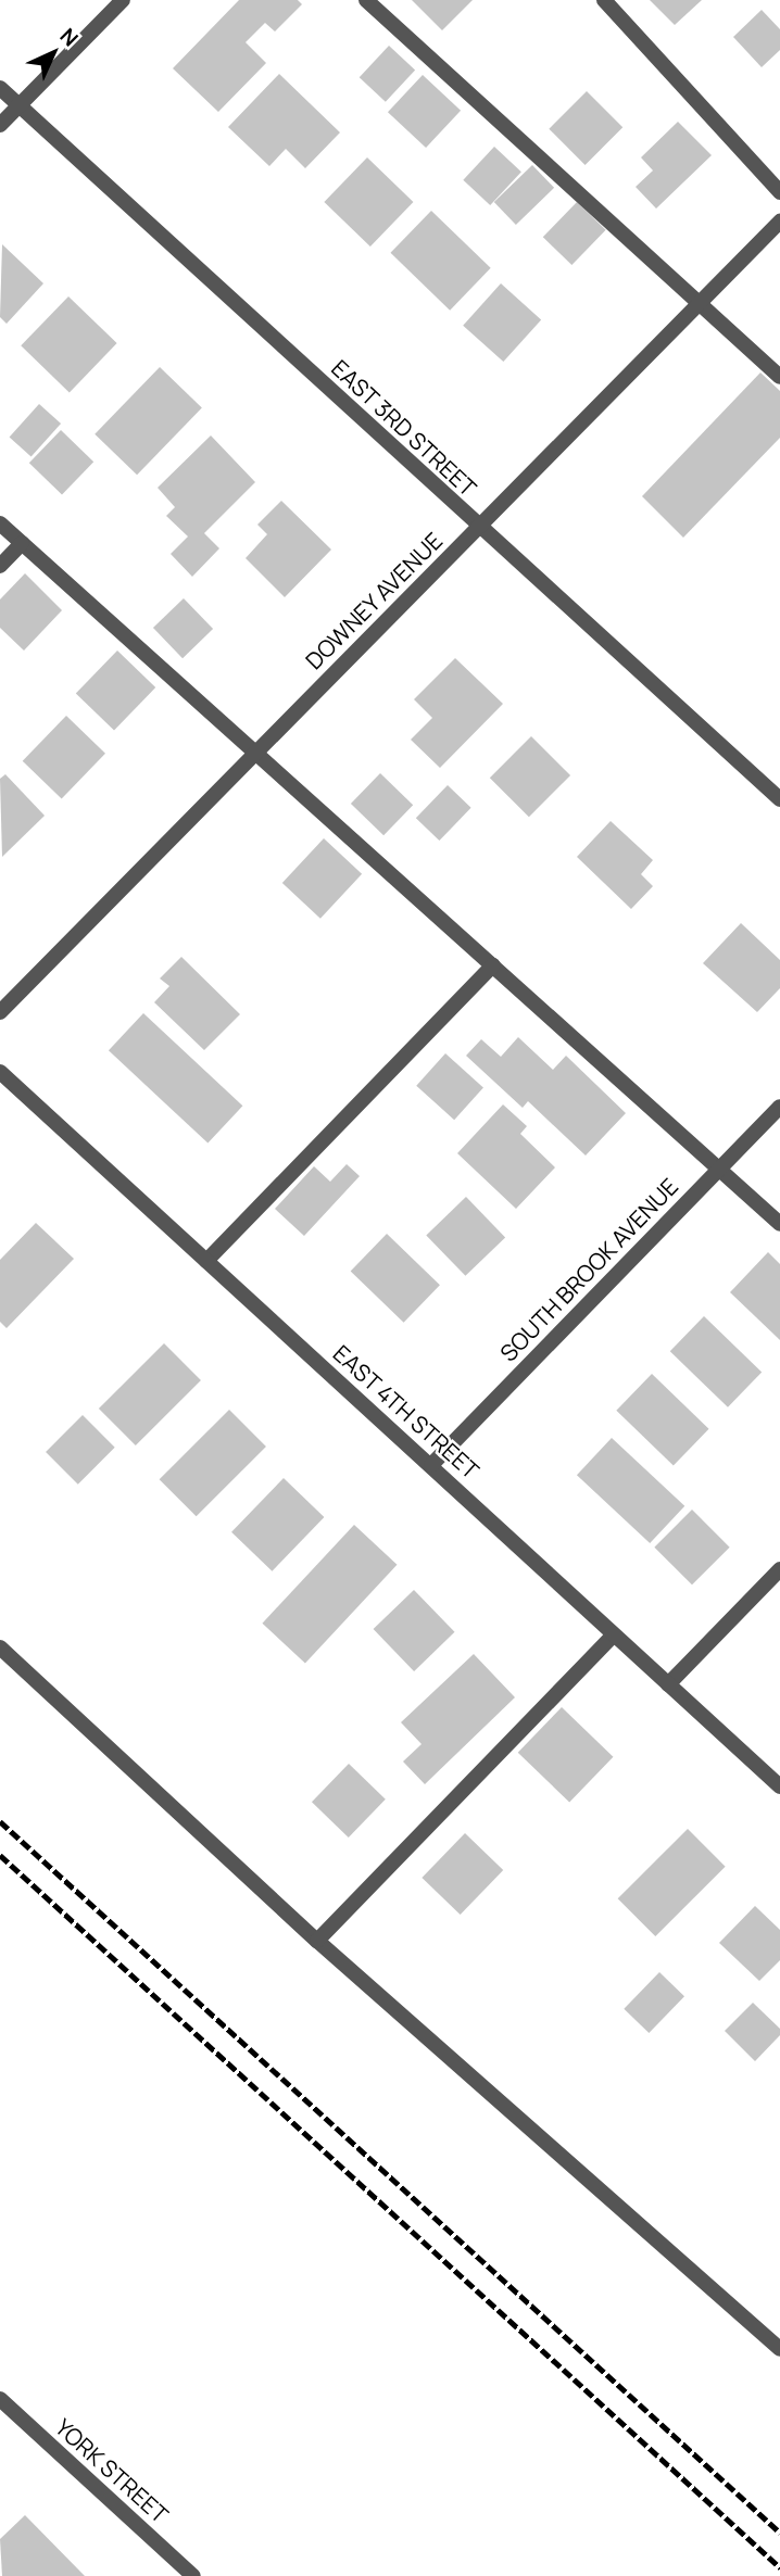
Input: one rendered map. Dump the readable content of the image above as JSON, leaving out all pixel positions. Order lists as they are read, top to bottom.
{
  "streets": {
    "street": [
      "EAST 3RD STREET",
      "DOWNEY AVENUE",
      "SOUTH BROOK AVENUE",
      "EAST 4TH STREET",
      "YORK STREET"
    ]
  },
  "crossings": [
    ["EAST 3RD STREET", "DOWNEY AVENUE"],
    ["SOUTH BROOK AVENUE", "EAST 4TH STREET"]
  ],
  "north": "top right"
}
